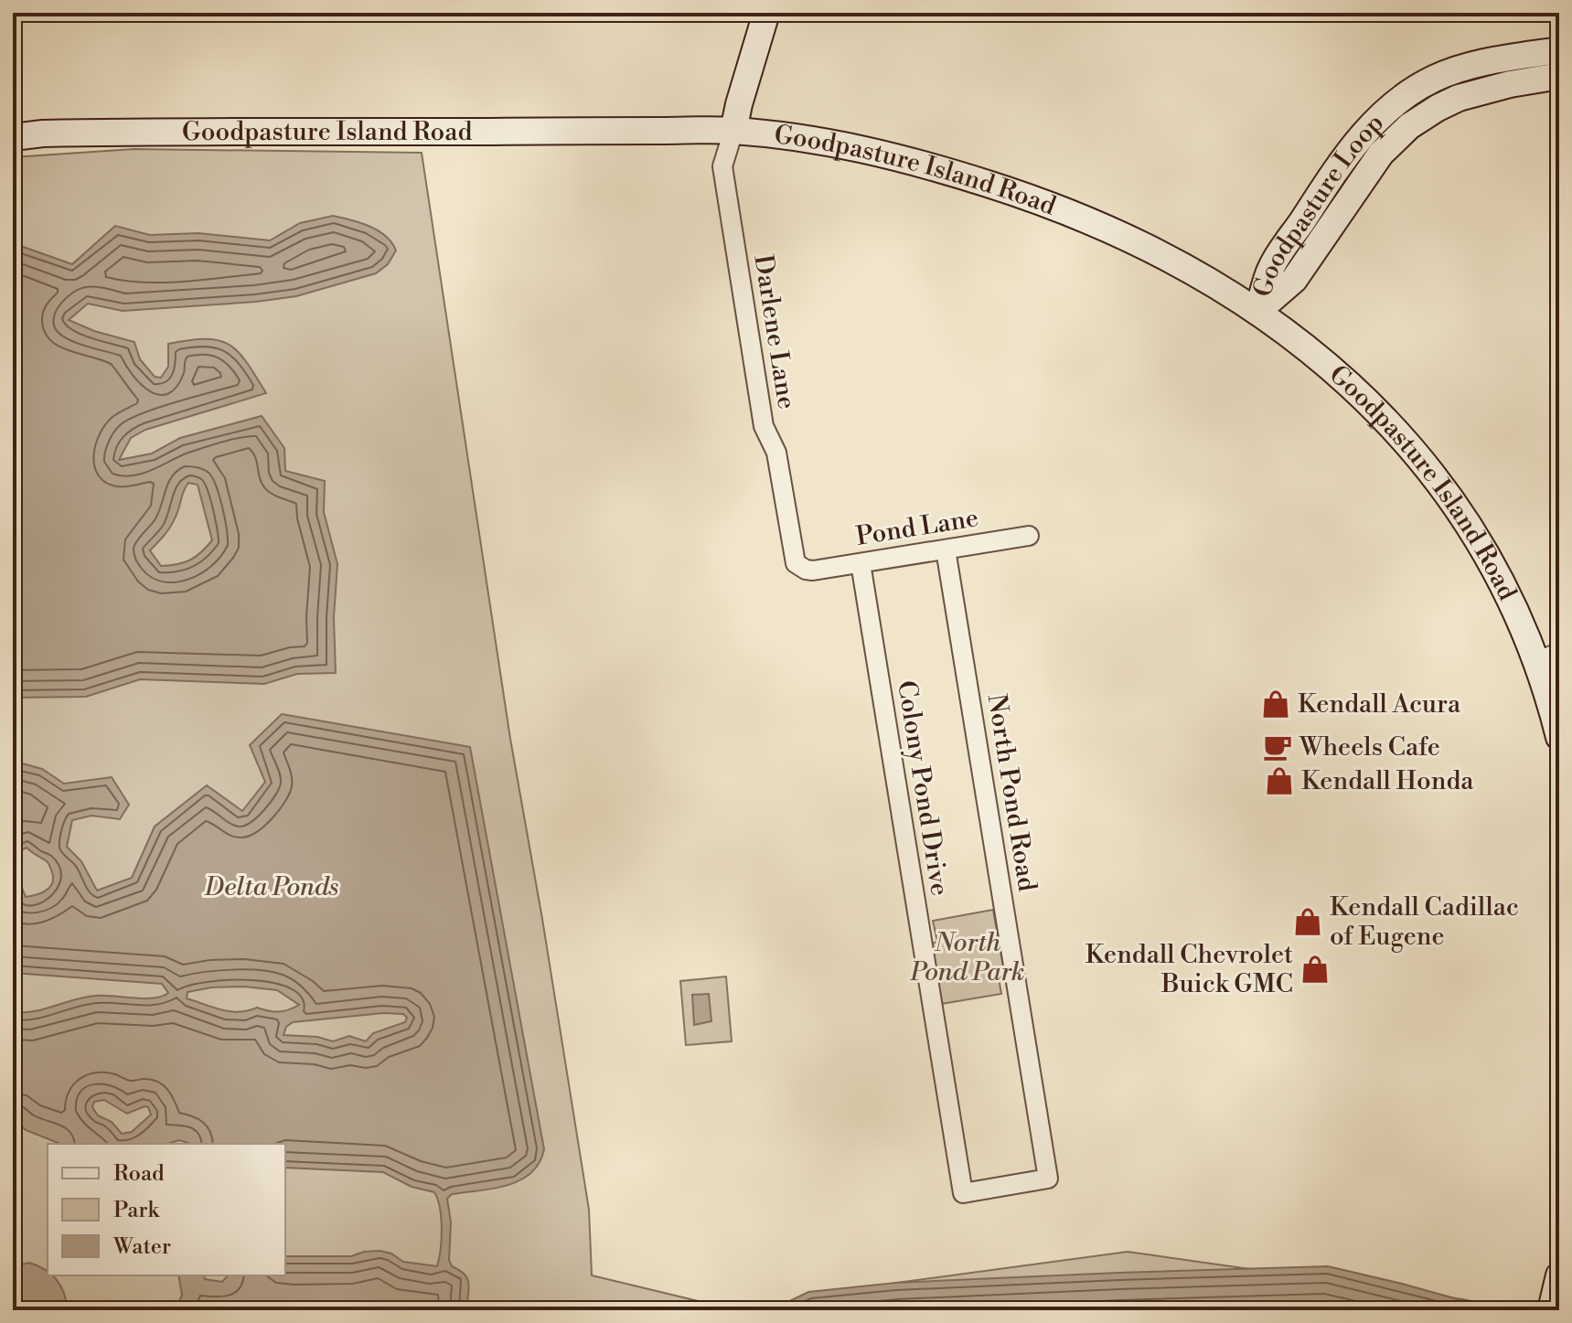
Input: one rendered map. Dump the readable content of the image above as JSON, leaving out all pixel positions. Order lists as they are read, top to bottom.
{
  "streets": {
    "main road": ["Goodpasture Island Road", "Goodpasture Loop"],
    "street": [
      "Darlene Lane",
      "Pond Lane",
      "Colony Pond Drive",
      "North Pond Road"
    ]
  },
  "crossings": [
    ["Goodpasture Island Road", "Goodpasture Loop"],
    ["Goodpasture Island Road", "Darlene Lane"],
    ["Darlene Lane", "Pond Lane"],
    ["Pond Lane", "Colony Pond Drive"],
    ["Pond Lane", "North Pond Road"],
    ["Colony Pond Drive", "North Pond Road"]
  ],
  "parks": ["Delta Ponds", "North Pond Park"],
  "places": {
    "shop": [
      "Kendall Acura",
      "Kendall Honda",
      "Kendall Cadillac of Eugene",
      "Kendall Chevrolet Buick GMC"
    ],
    "cafe": ["Wheels Cafe"]
  },
  "legend": ["Road", "Park", "Water"]
}
